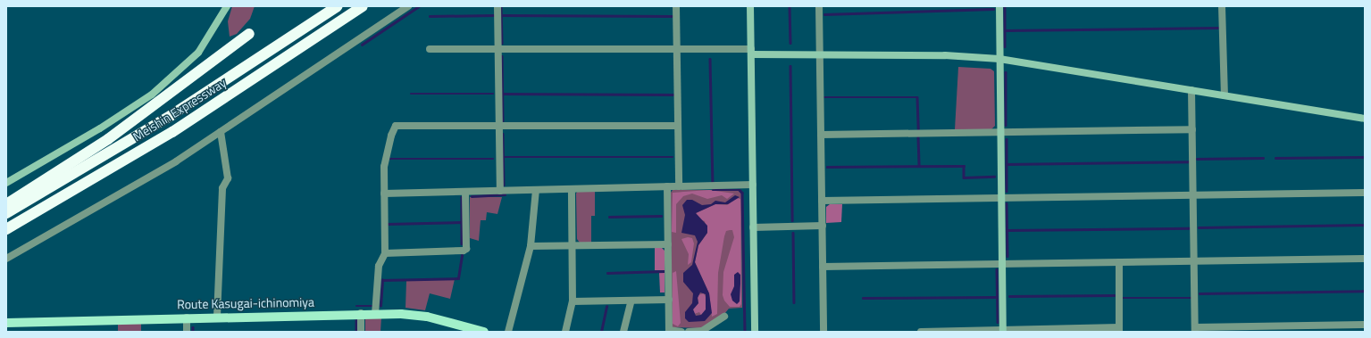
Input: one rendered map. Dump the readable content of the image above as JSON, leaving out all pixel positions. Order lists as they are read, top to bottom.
{
  "streets": {
    "highway": ["Meishin Expressway"],
    "main road": ["Route Kasugai-ichinomiya"]
  }
}
